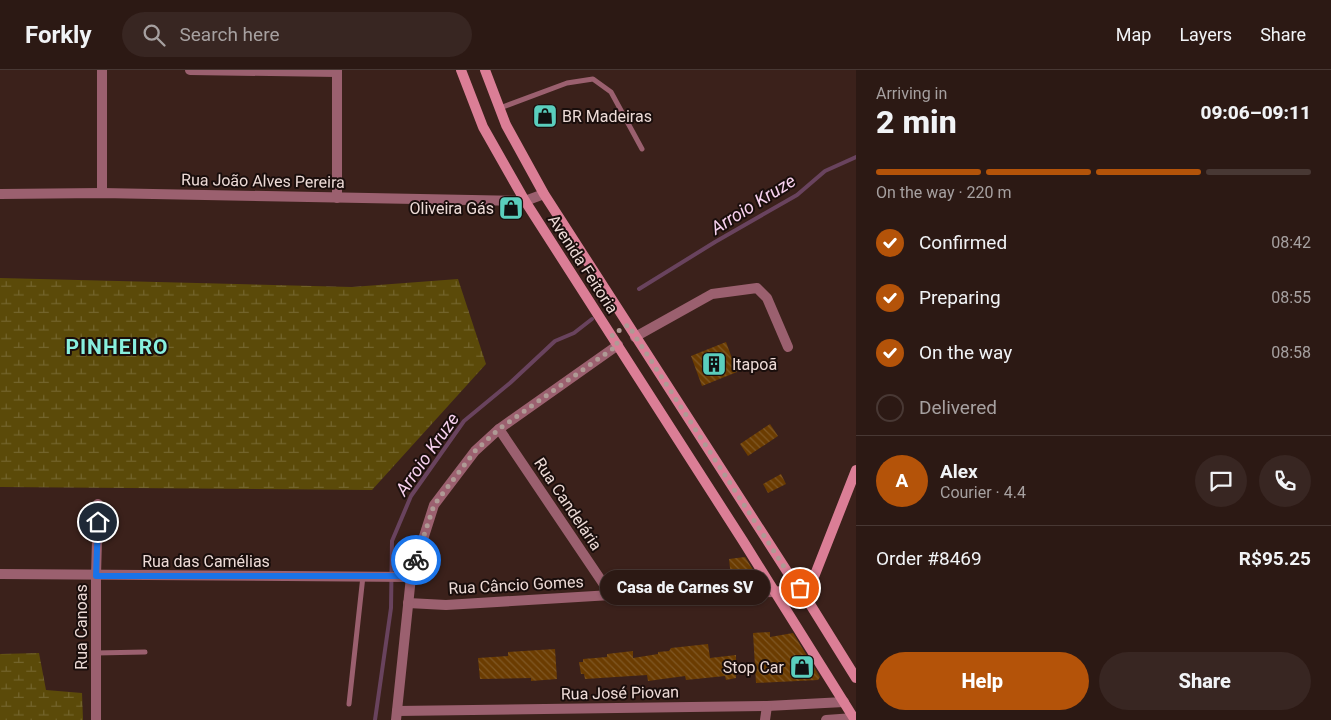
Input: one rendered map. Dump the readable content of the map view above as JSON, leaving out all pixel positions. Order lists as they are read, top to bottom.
{
  "streets": {
    "main road": ["Avenida Feitoria"],
    "street": [
      "Rua João Alves Pereira",
      "Rua Candelária",
      "Rua das Camélias",
      "Rua Câncio Gomes",
      "Rua Canoas",
      "Rua José Piovan"
    ]
  },
  "crossings": [
    ["Rua João Alves Pereira", "Avenida Feitoria"],
    ["Avenida Feitoria", "Rua Câncio Gomes"],
    ["Avenida Feitoria", "Rua José Piovan"],
    ["Rua Candelária", "Rua Câncio Gomes"],
    ["Rua das Camélias", "Rua Canoas"]
  ],
  "districts": ["PINHEIRO"],
  "water": ["Arroio Kruze"],
  "places": {
    "shop": ["BR Madeiras", "Oliveira Gás", "Stop Car"],
    "building": ["Itapoã"],
    "other": ["Casa de Carnes SV"]
  },
  "page": {
    "header": "Forkly",
    "search": "Search here",
    "nav": ["Map", "Layers", "Share"],
    "heading": ["2 min", "Arriving in", "09:06–09:11"],
    "panel": [
      "Alex",
      "Courier · 4.4",
      "Order #8469",
      "R$95.25"
    ],
    "bar": "On the way · 220 m",
    "list": [
      ["Confirmed", "08:42"],
      ["Preparing", "08:55"],
      ["On the way", "08:58"],
      "Delivered"
    ],
    "round": "A",
    "bubble": "Casa de Carnes SV",
    "buttons": ["Help", "Share"]
  }
}
